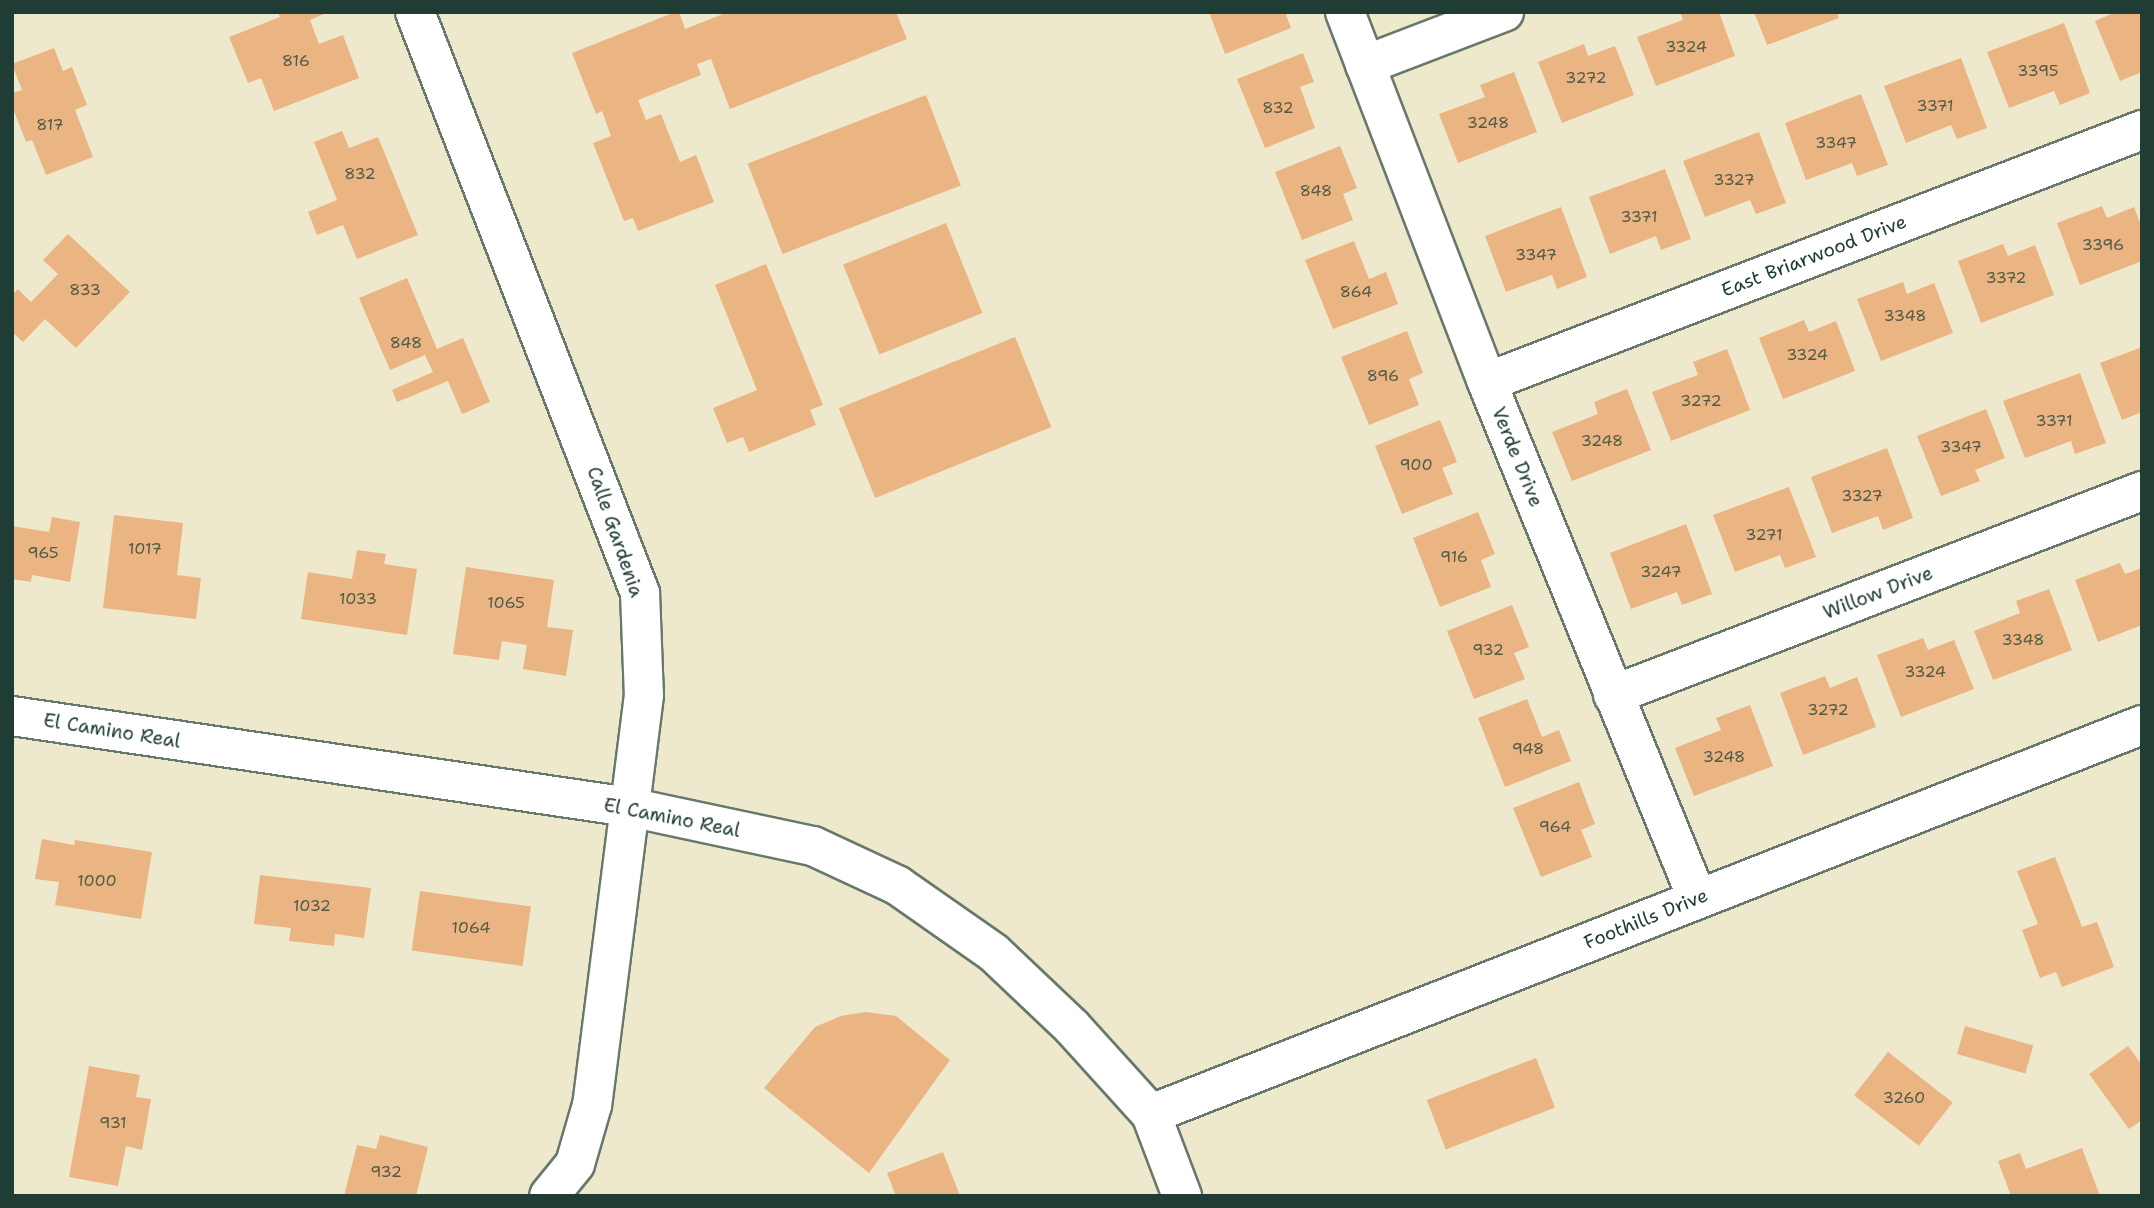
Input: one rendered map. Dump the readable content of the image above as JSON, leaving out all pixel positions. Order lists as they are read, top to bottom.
{
  "streets": {
    "street": [
      "East Briarwood Drive",
      "Verde Drive",
      "Calle Gardenia",
      "Willow Drive",
      "El Camino Real",
      "Foothills Drive"
    ]
  },
  "crossings": [
    ["East Briarwood Drive", "Verde Drive"],
    ["Verde Drive", "Willow Drive"],
    ["Verde Drive", "Foothills Drive"],
    ["Calle Gardenia", "El Camino Real"],
    ["El Camino Real", "Foothills Drive"]
  ],
  "house_numbers": [
    "3324",
    "816",
    "3395",
    "3272",
    "3371",
    "832",
    "3248",
    "817",
    "3347",
    "832",
    "3327",
    "848",
    "3371",
    "3396",
    "3347",
    "3372",
    "833",
    "864",
    "3348",
    "848",
    "3324",
    "896",
    "3272",
    "3371",
    "3248",
    "3347",
    "900",
    "3327",
    "3271",
    "1017",
    "965",
    "916",
    "3247",
    "1033",
    "1065",
    "3348",
    "932",
    "3324",
    "3272",
    "948",
    "3248",
    "964",
    "1000",
    "1032",
    "1064",
    "3260",
    "931",
    "932"
  ]
}
